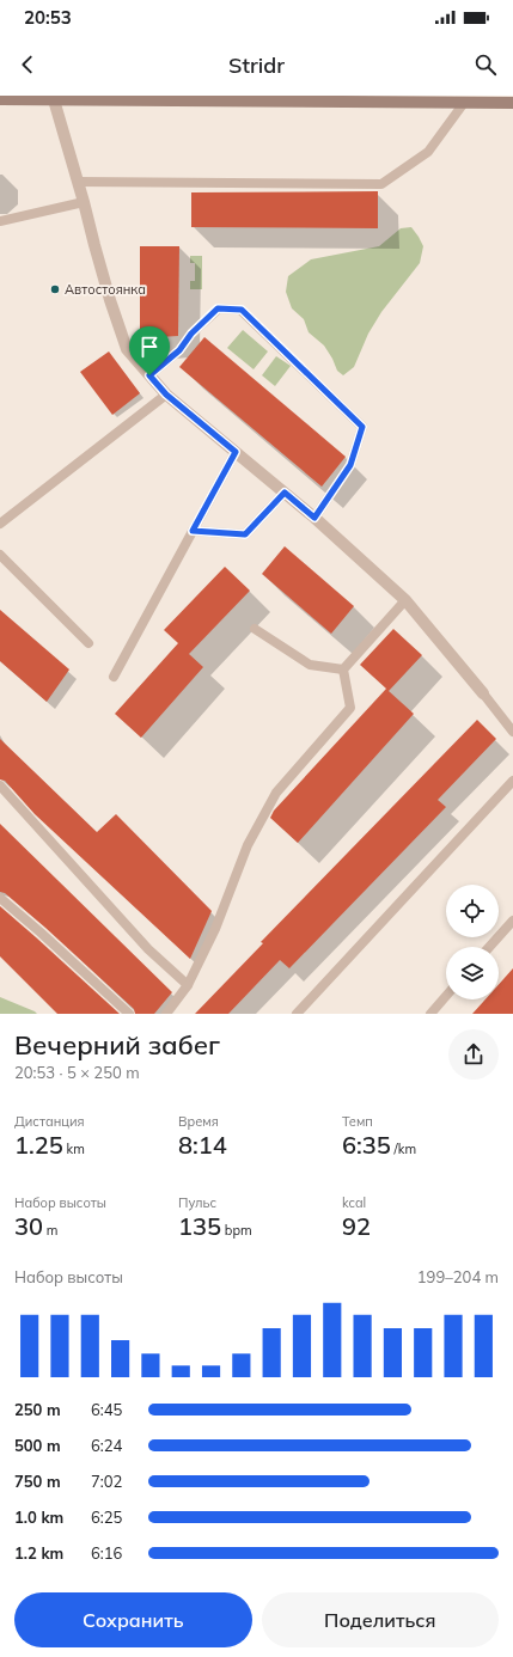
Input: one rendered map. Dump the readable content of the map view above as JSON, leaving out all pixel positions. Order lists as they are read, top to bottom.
{
  "places": ["Автостоянка"],
  "page": {
    "status": "20:53",
    "header": "Stridr",
    "heading": ["Вечерний забег", "20:53 · 5 × 250 m"],
    "stats": [
      ["Дистанция", "1.25 km"],
      ["Время", "8:14"],
      ["Темп", "6:35 /km"],
      ["Набор высоты", "30 m"],
      ["Пульс", "135 bpm"],
      ["kcal", "92"]
    ],
    "chart": ["Набор высоты", "199–204 m"],
    "list": [
      {
        "name": "250 m",
        "note": "6:45"
      },
      {
        "name": "500 m",
        "note": "6:24"
      },
      {
        "name": "750 m",
        "note": "7:02"
      },
      {
        "name": "1.0 km",
        "note": "6:25"
      },
      {
        "name": "1.2 km",
        "note": "6:16"
      }
    ],
    "buttons": ["Сохранить", "Поделиться"]
  }
}
